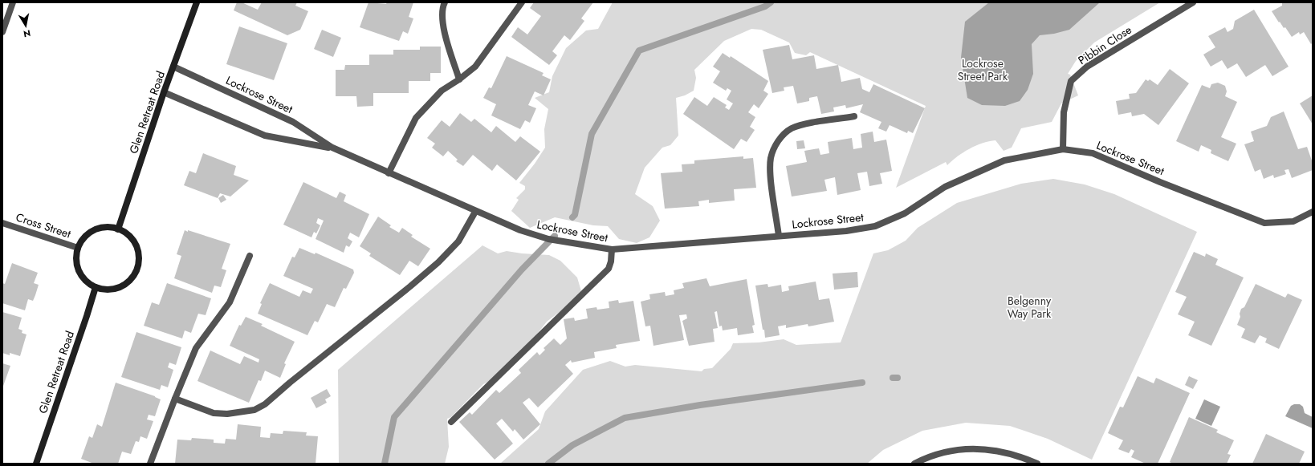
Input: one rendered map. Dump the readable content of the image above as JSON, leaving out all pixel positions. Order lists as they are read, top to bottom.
{
  "streets": {
    "street": [
      "Pibbin Close",
      "Lockrose Street",
      "Glen Retreat Road",
      "Cross Street"
    ]
  },
  "crossings": [
    ["Pibbin Close", "Lockrose Street"],
    ["Lockrose Street", "Glen Retreat Road"],
    ["Glen Retreat Road", "Cross Street"]
  ],
  "parks": ["Lockrose Street Park", "Belgenny Way Park"],
  "north": "bottom"
}
